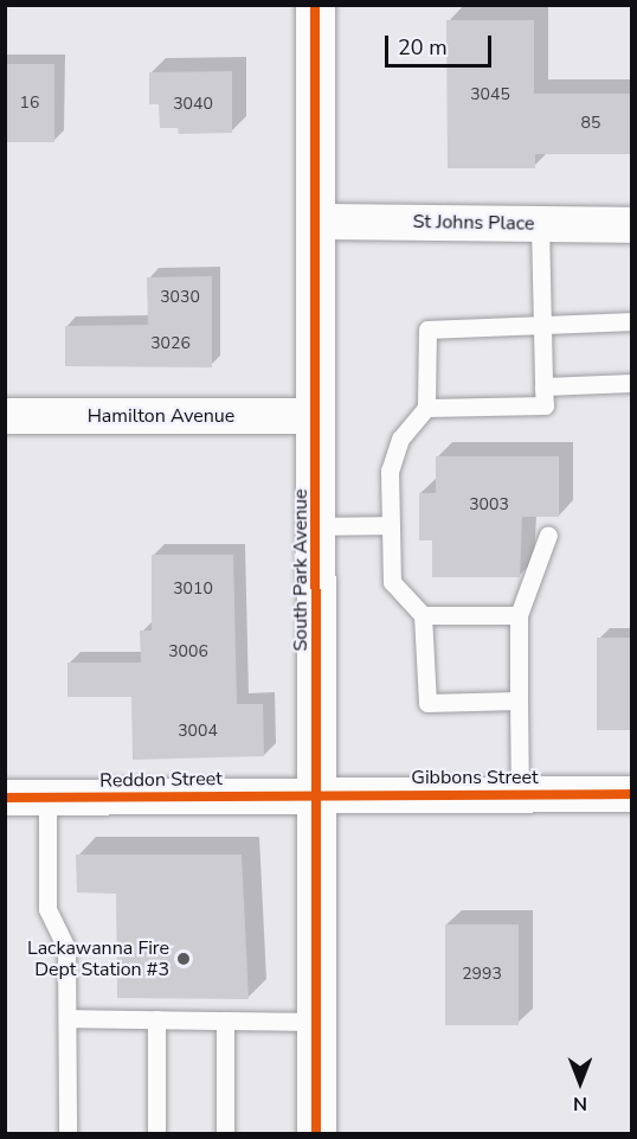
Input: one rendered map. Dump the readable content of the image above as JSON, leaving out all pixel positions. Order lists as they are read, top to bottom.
{
  "streets": {
    "main road": ["South Park Avenue"],
    "street": [
      "St Johns Place",
      "Hamilton Avenue",
      "Gibbons Street",
      "Reddon Street"
    ]
  },
  "crossings": [
    ["St Johns Place", "South Park Avenue"],
    ["Hamilton Avenue", "South Park Avenue"],
    ["South Park Avenue", "Gibbons Street"],
    ["South Park Avenue", "Reddon Street"],
    ["Gibbons Street", "Reddon Street"]
  ],
  "places": ["Lackawanna Fire Dept Station #3"],
  "house_numbers": [
    "3045",
    "16",
    "3040",
    "85",
    "3030",
    "3026",
    "3003",
    "3010",
    "3006",
    "3004",
    "2993"
  ],
  "scale_bar": "20 m",
  "north": "bottom"
}
